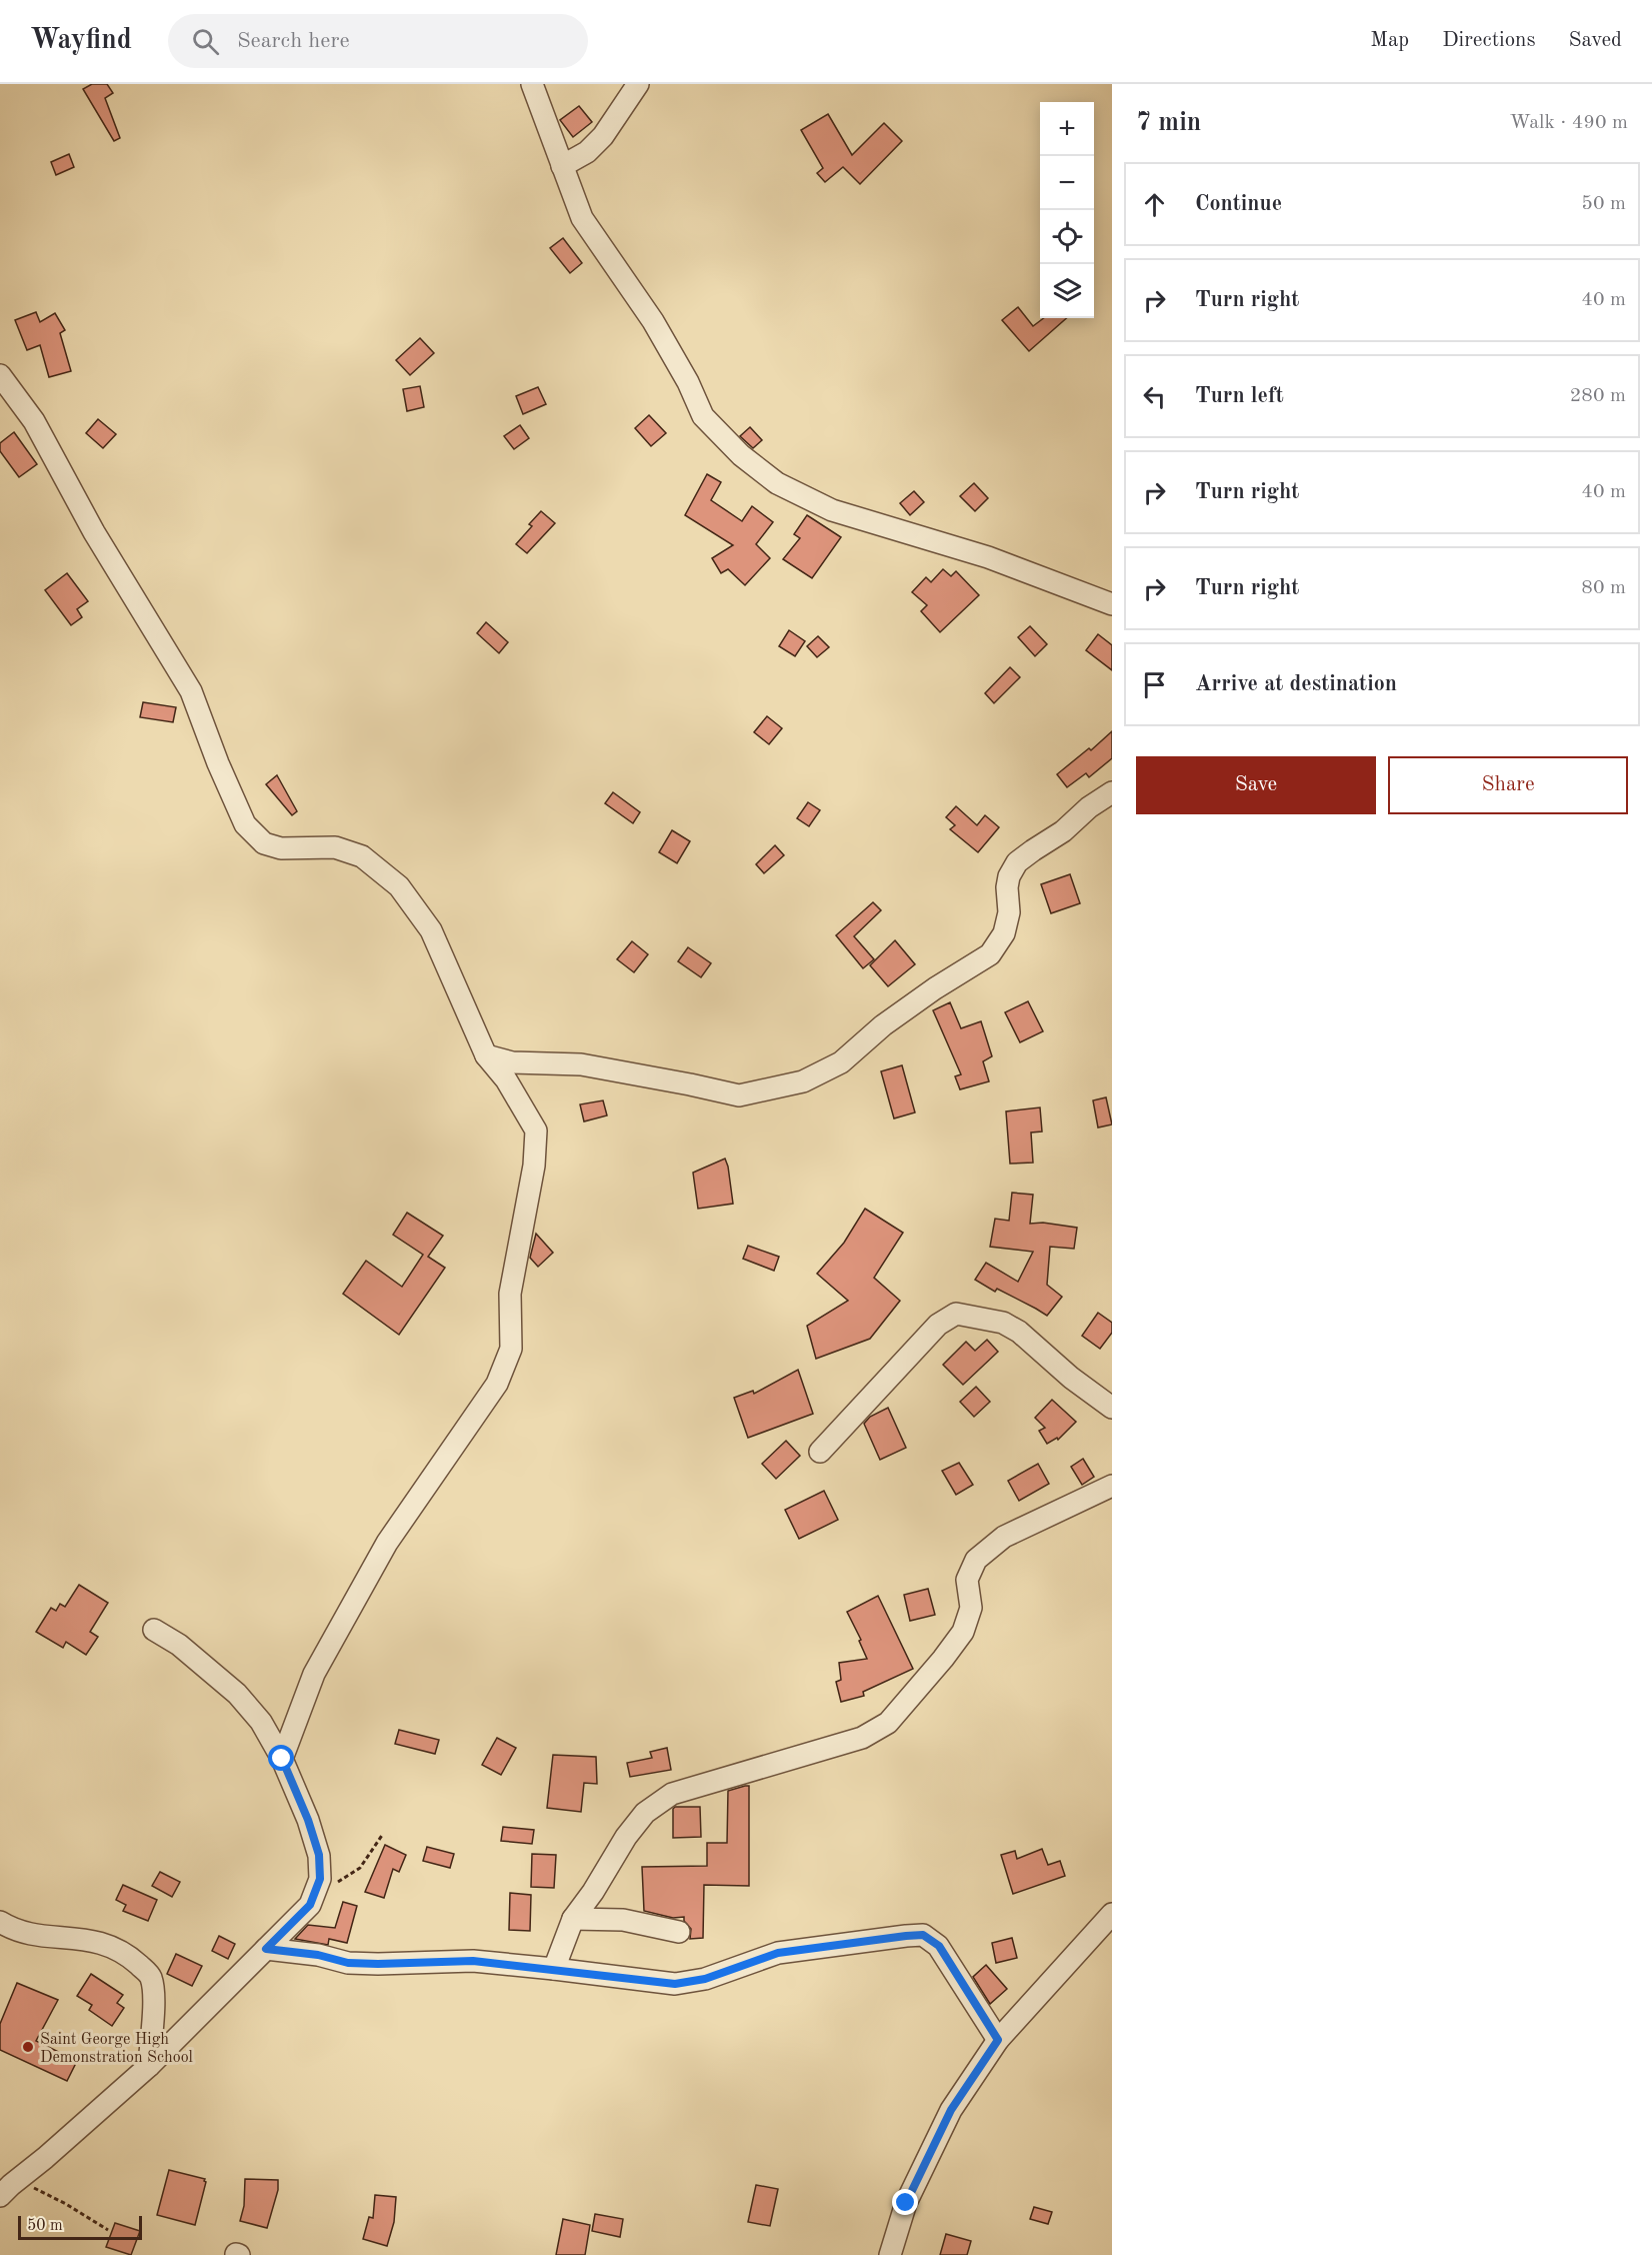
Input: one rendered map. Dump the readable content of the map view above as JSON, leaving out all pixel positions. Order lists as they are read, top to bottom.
{
  "places": ["Saint George High Demonstration School"],
  "scale_bar": "50 m",
  "page": {
    "header": "Wayfind",
    "search": "Search here",
    "nav": ["Map", "Directions", "Saved"],
    "heading": ["7 min", "Walk · 490 m"],
    "map_buttons": ["+", "−"],
    "list": [
      ["Continue", "50 m"],
      ["Turn right", "40 m"],
      ["Turn left", "280 m"],
      ["Turn right", "40 m"],
      ["Turn right", "80 m"],
      "Arrive at destination"
    ],
    "buttons": ["Save", "Share"],
    "scale": "50 m"
  }
}
